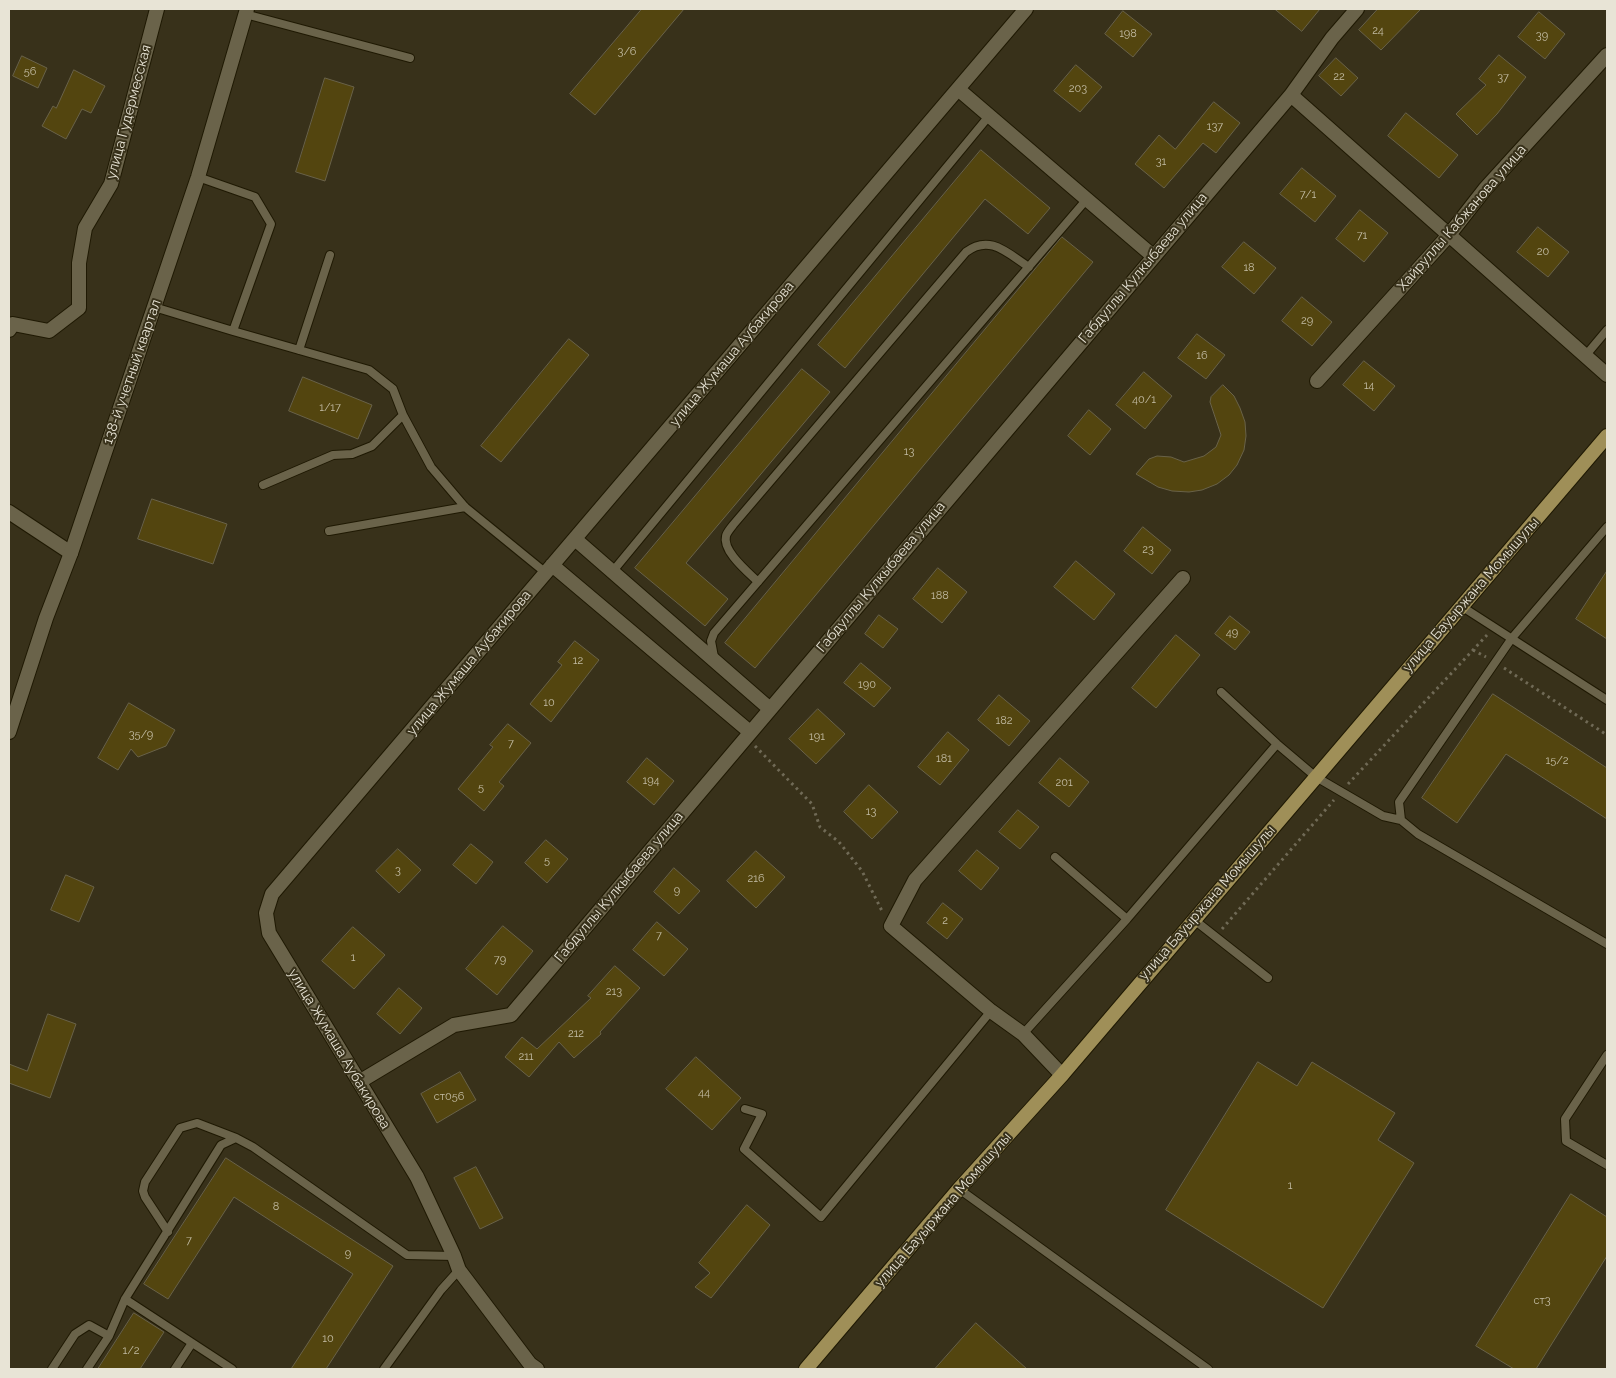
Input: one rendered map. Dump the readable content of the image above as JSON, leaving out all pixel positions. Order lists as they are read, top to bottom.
{
  "streets": {
    "main road": ["улица Бауыржана Момышулы"],
    "street": [
      "улица Гудермесская",
      "Хайруллы Кабжанова улица",
      "Габдуллы Кулкыбаева улица",
      "улица Жумаша Аубакирова",
      "138-й учетный квартал"
    ]
  },
  "crossings": [
    ["Габдуллы Кулкыбаева улица", "улица Жумаша Аубакирова"]
  ],
  "house_numbers": [
    "24",
    "198",
    "39",
    "3/6",
    "56",
    "22",
    "37",
    "203",
    "137",
    "31",
    "7/1",
    "71",
    "20",
    "18",
    "29",
    "16",
    "14",
    "40/1",
    "1/17",
    "13",
    "23",
    "188",
    "49",
    "12",
    "190",
    "10",
    "182",
    "35/9",
    "191",
    "7",
    "181",
    "15/2",
    "194",
    "201",
    "5",
    "13",
    "5",
    "3",
    "216",
    "9",
    "2",
    "7",
    "1",
    "79",
    "213",
    "212",
    "211",
    "44",
    "ст056",
    "1",
    "8",
    "7",
    "9",
    "ст3",
    "10",
    "1/2"
  ]
}
